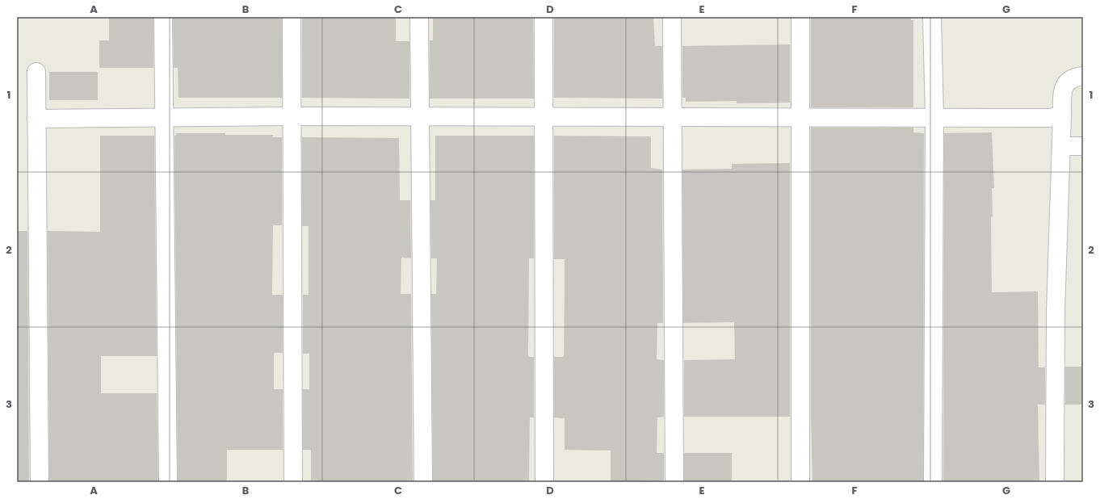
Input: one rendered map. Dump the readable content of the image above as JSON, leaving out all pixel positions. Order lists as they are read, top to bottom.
{
  "grid": {
    "columns": [
      "A",
      "B",
      "C",
      "D",
      "E",
      "F",
      "G"
    ],
    "rows": ["1", "2", "3"]
  }
}
